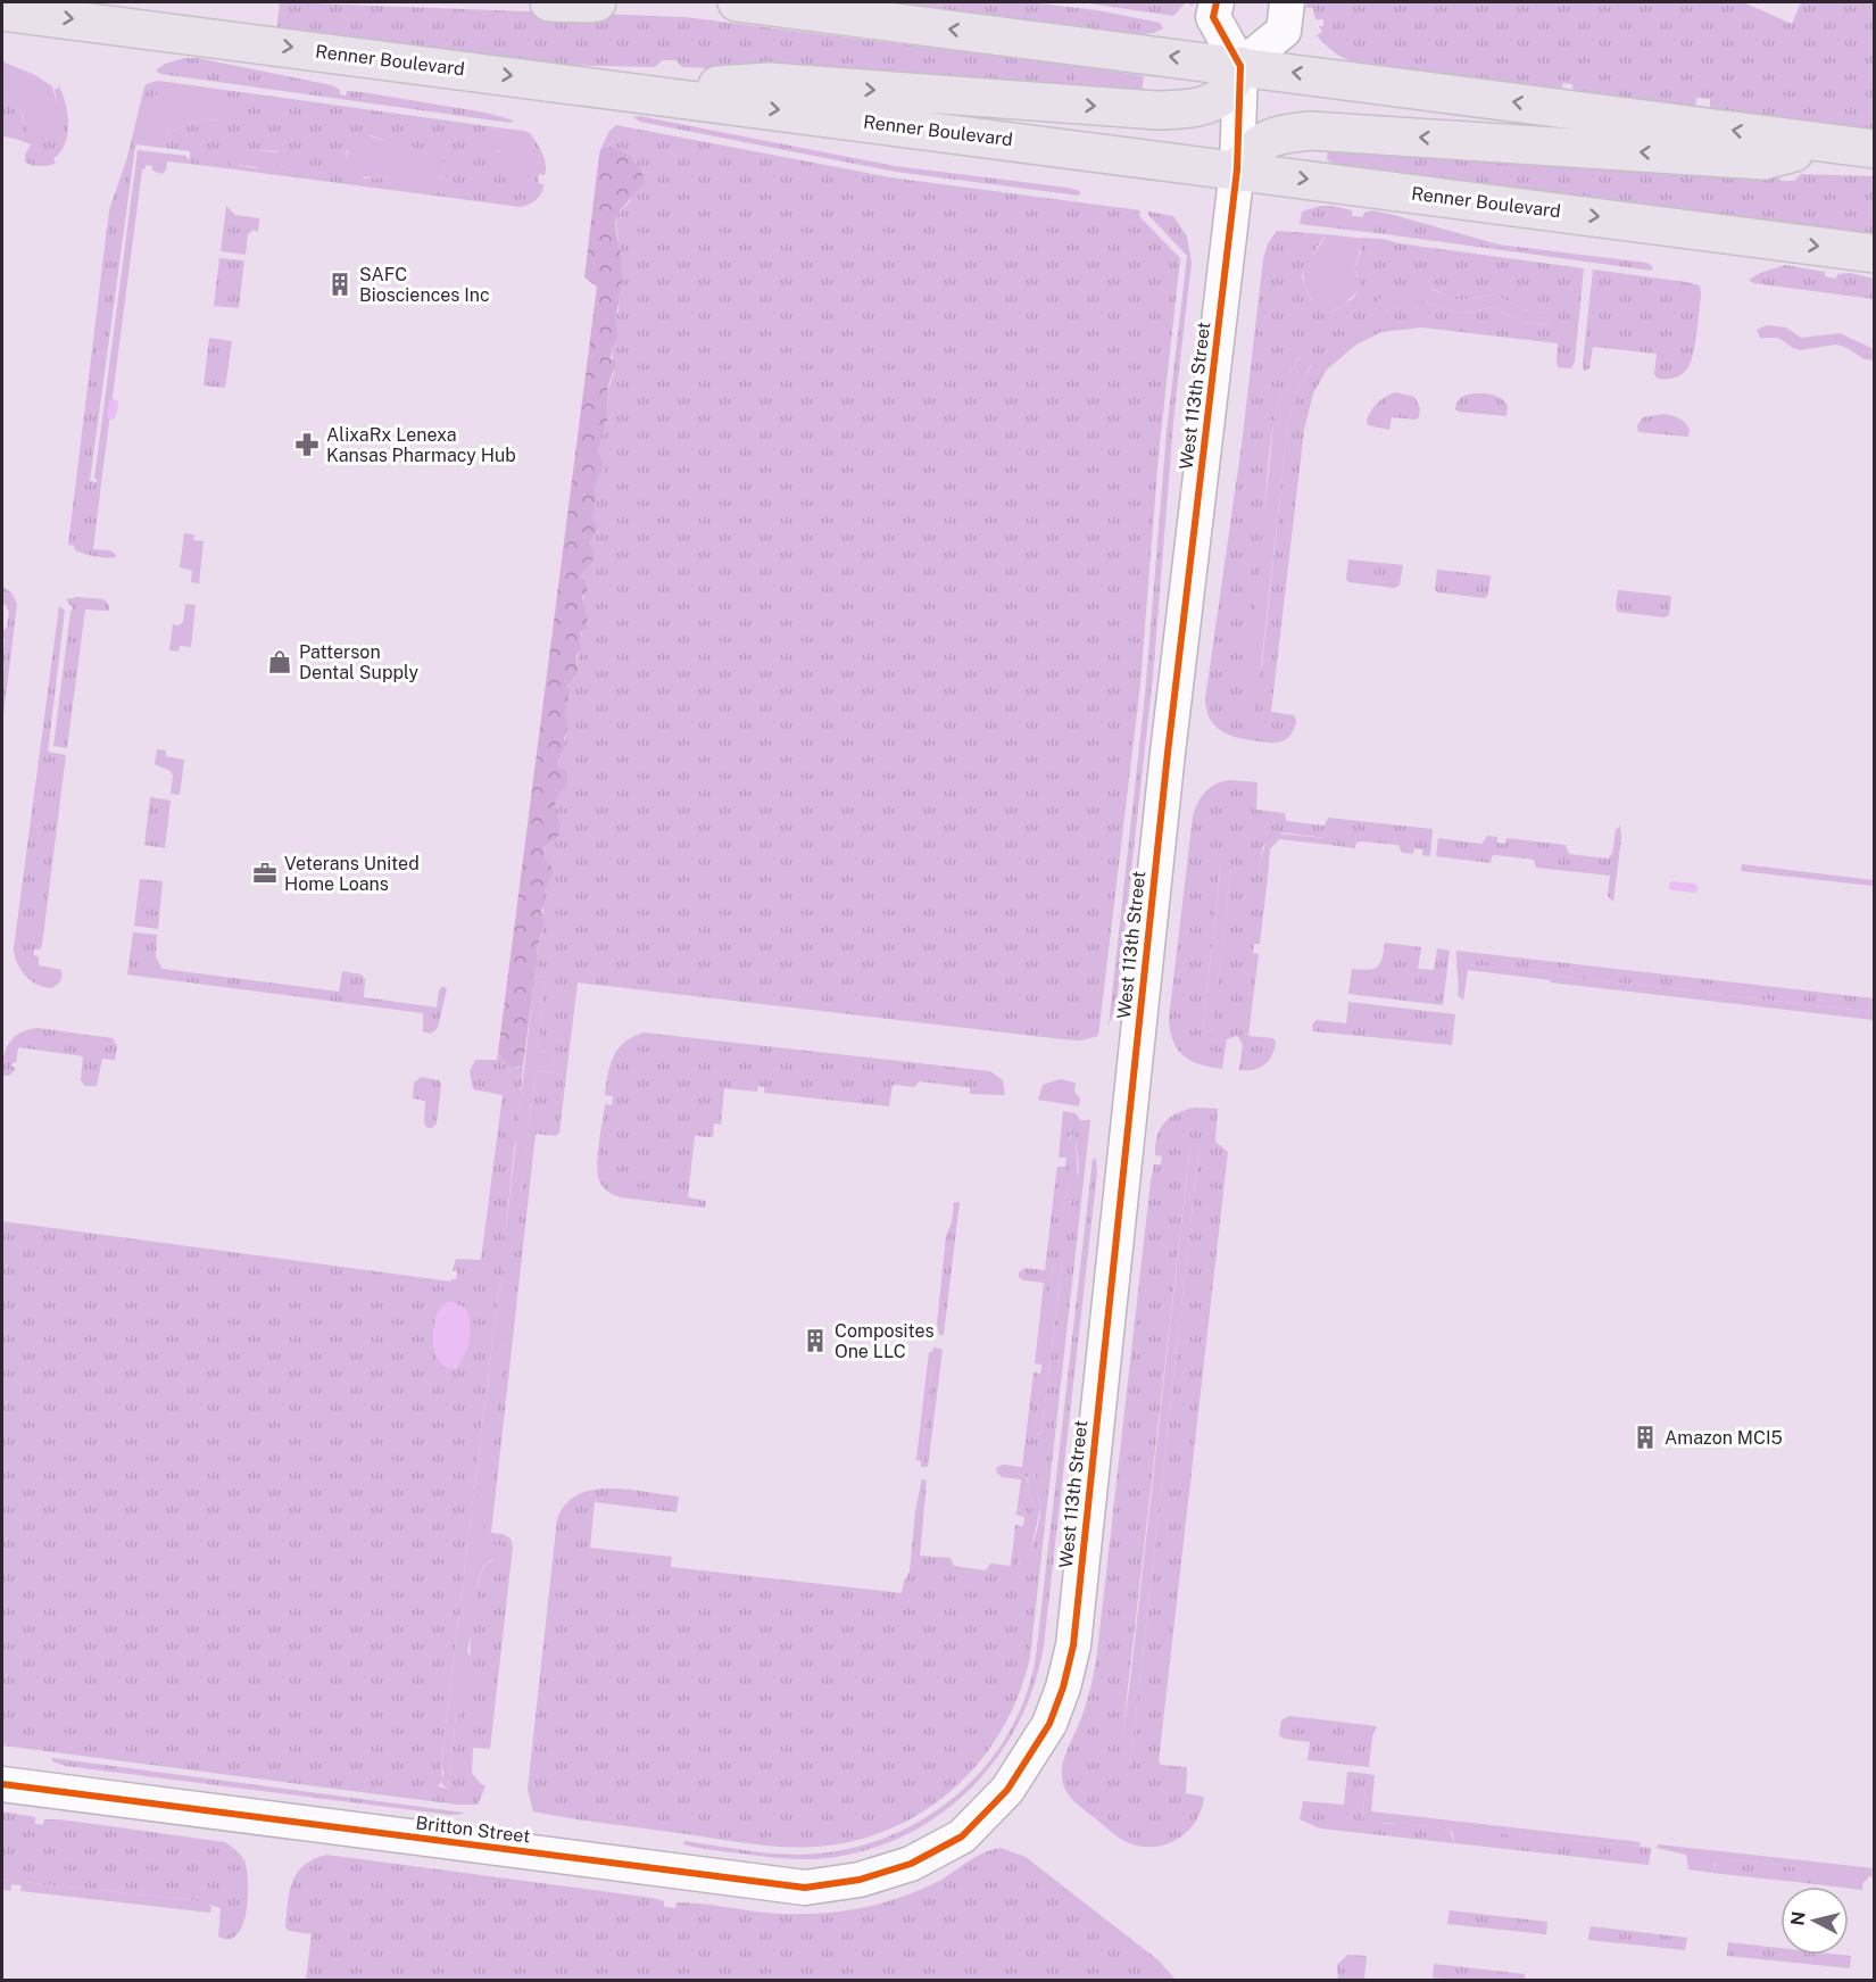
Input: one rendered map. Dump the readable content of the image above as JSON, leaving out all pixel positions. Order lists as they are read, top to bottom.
{
  "streets": {
    "main road": ["Renner Boulevard"],
    "street": ["West 113th Street", "Britton Street"]
  },
  "crossings": [
    ["Renner Boulevard", "West 113th Street"],
    ["West 113th Street", "Britton Street"]
  ],
  "places": {
    "building": ["SAFC Biosciences Inc", "Composites One LLC", "Amazon MCI5"],
    "pharmacy": ["AlixaRx Lenexa Kansas Pharmacy Hub"],
    "shop": ["Patterson Dental Supply"],
    "office": ["Veterans United Home Loans"]
  },
  "north": "left"
}
